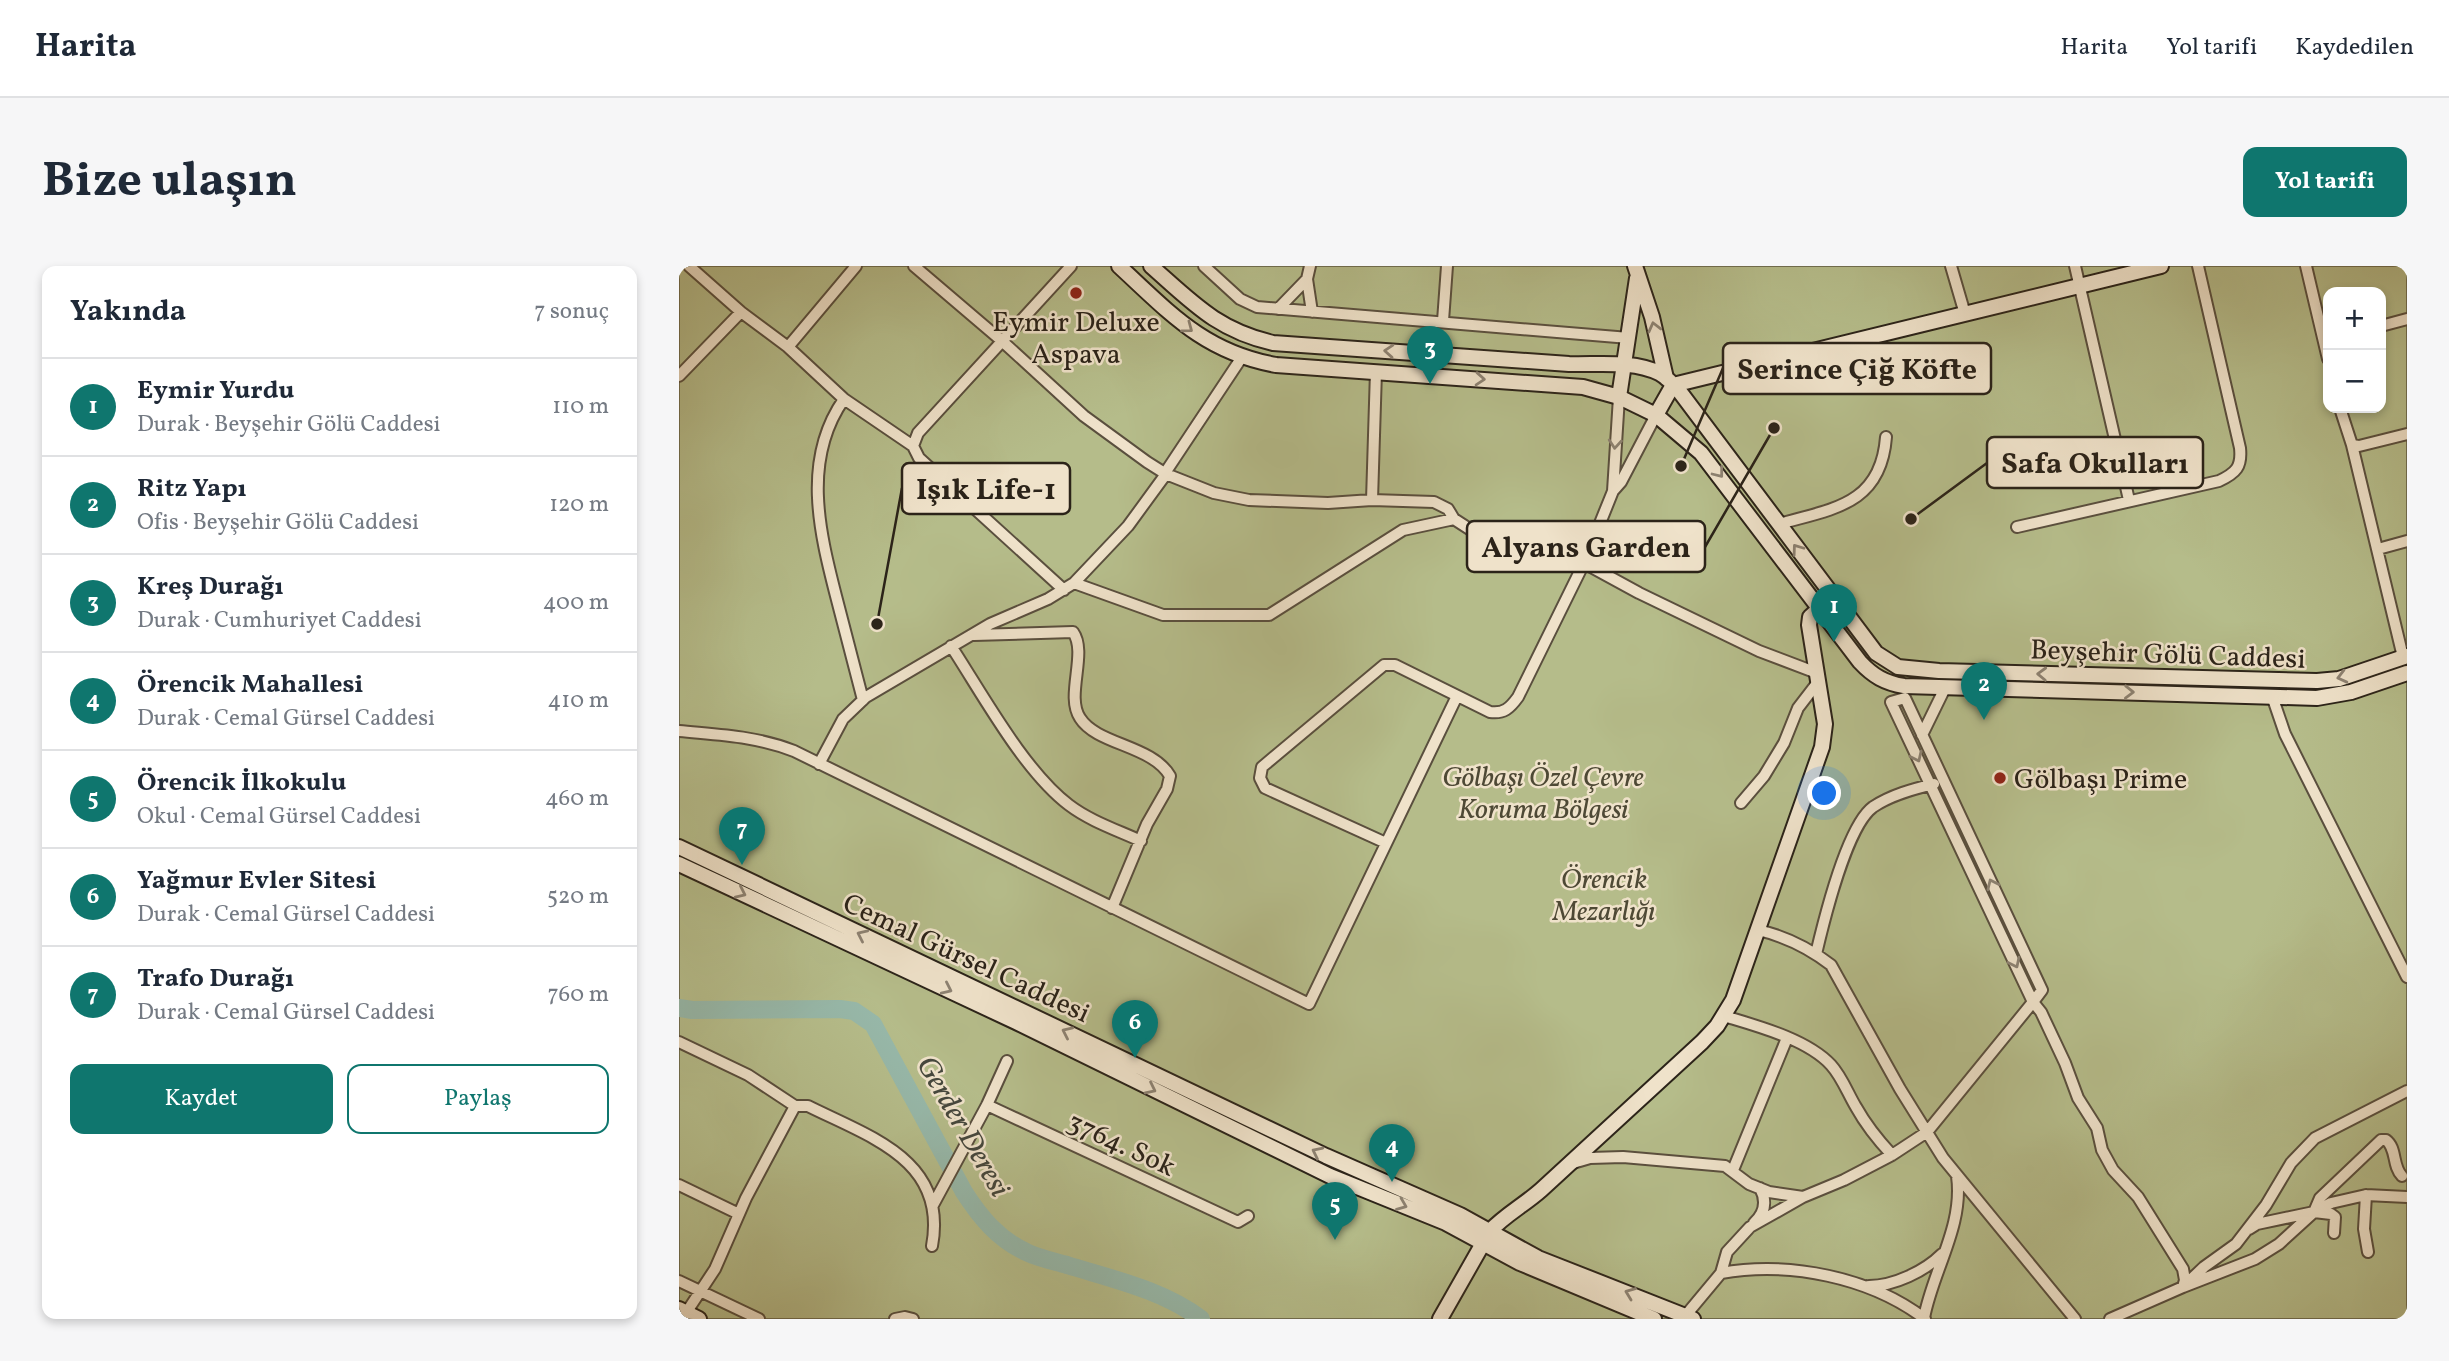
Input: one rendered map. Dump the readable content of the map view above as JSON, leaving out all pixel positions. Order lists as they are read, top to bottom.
{
  "streets": {
    "street": ["Beyşehir Gölü Caddesi", "Cemal Gürsel Caddesi", "3764. Sok"]
  },
  "water": ["Gerder Deresi"],
  "parks": ["Gölbaşı Özel Çevre Koruma Bölgesi", "Örencik Mezarlığı"],
  "places": [
    "Eymir Deluxe Aspava",
    "Alyans Garden",
    "Serince Çiğ Köfte",
    "Safa Okulları",
    "Işık Life-1",
    "Gölbaşı Prime"
  ],
  "page": {
    "header": "Harita",
    "nav": ["Harita", "Yol tarifi", "Kaydedilen"],
    "buttons": [
      "Yol tarifi",
      ["Kaydet", "Paylaş"]
    ],
    "title": "Bize ulaşın",
    "heading": ["Yakında", "7 sonuç"],
    "map_buttons": ["+", "−"],
    "pins": [
      "3",
      "1",
      "2",
      "7",
      "6",
      "4",
      "5"
    ],
    "list": [
      {
        "mark": "1",
        "name": "Eymir Yurdu",
        "note": "Durak · Beyşehir Gölü Caddesi",
        "value": "110 m"
      },
      {
        "mark": "2",
        "name": "Ritz Yapı",
        "note": "Ofis · Beyşehir Gölü Caddesi",
        "value": "120 m"
      },
      {
        "mark": "3",
        "name": "Kreş Durağı",
        "note": "Durak · Cumhuriyet Caddesi",
        "value": "400 m"
      },
      {
        "mark": "4",
        "name": "Örencik Mahallesi",
        "note": "Durak · Cemal Gürsel Caddesi",
        "value": "410 m"
      },
      {
        "mark": "5",
        "name": "Örencik İlkokulu",
        "note": "Okul · Cemal Gürsel Caddesi",
        "value": "460 m"
      },
      {
        "mark": "6",
        "name": "Yağmur Evler Sitesi",
        "note": "Durak · Cemal Gürsel Caddesi",
        "value": "520 m"
      },
      {
        "mark": "7",
        "name": "Trafo Durağı",
        "note": "Durak · Cemal Gürsel Caddesi",
        "value": "760 m"
      }
    ]
  }
}
